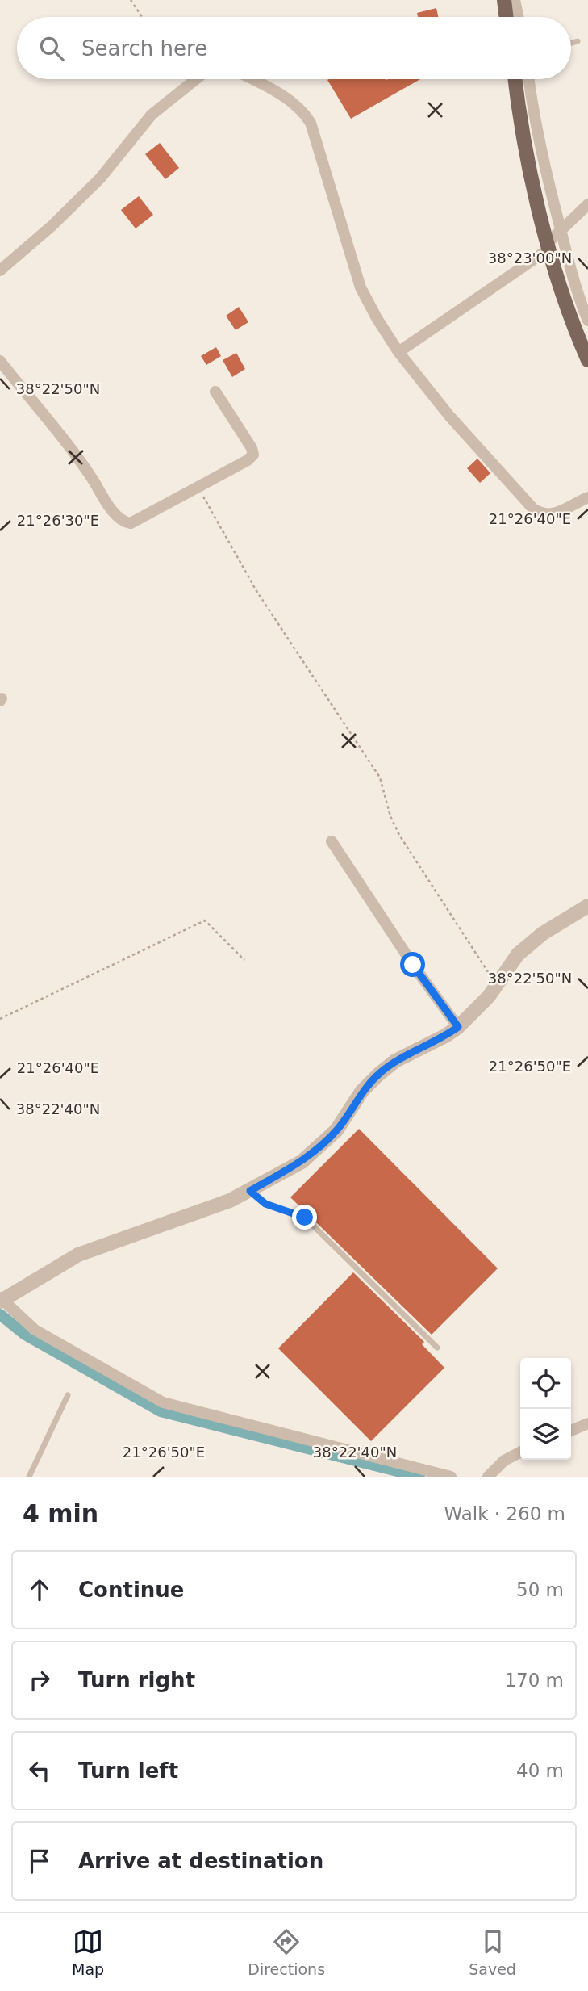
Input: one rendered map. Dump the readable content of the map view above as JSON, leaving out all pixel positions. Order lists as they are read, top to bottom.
{
  "page": {
    "search": "Search here",
    "heading": ["4 min", "Walk · 260 m"],
    "list": [
      ["Continue", "50 m"],
      ["Turn right", "170 m"],
      ["Turn left", "40 m"],
      "Arrive at destination"
    ],
    "nav": ["Map", "Directions", "Saved"]
  },
  "coordinates": [
    "38°23'00\"N",
    "38°22'50\"N",
    "21°26'40\"E",
    "21°26'30\"E",
    "21°26'50\"E",
    "38°22'40\"N"
  ]
}
